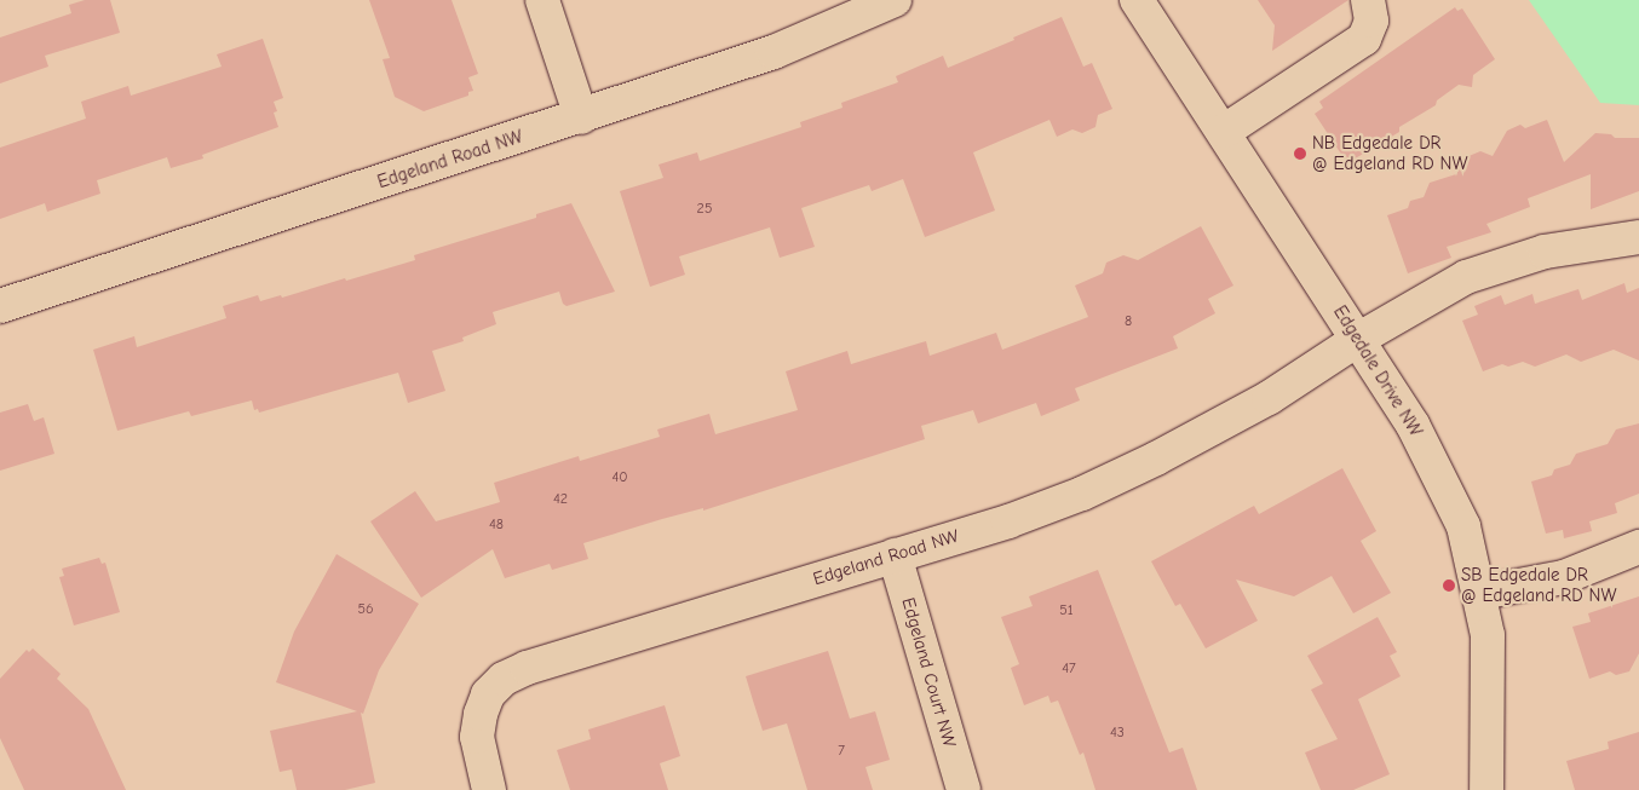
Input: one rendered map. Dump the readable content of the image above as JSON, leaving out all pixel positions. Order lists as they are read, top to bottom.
{
  "streets": {
    "street": ["Edgeland Road NW", "Edgedale Drive NW", "Edgeland Court NW"]
  },
  "crossings": [
    ["Edgeland Road NW", "Edgedale Drive NW"],
    ["Edgeland Road NW", "Edgeland Court NW"]
  ],
  "places": ["NB Edgedale DR @ Edgeland RD NW", "SB Edgedale DR @ Edgeland RD NW"],
  "house_numbers": [
    "25",
    "8",
    "40",
    "42",
    "48",
    "56",
    "51",
    "47",
    "43",
    "7"
  ]
}
